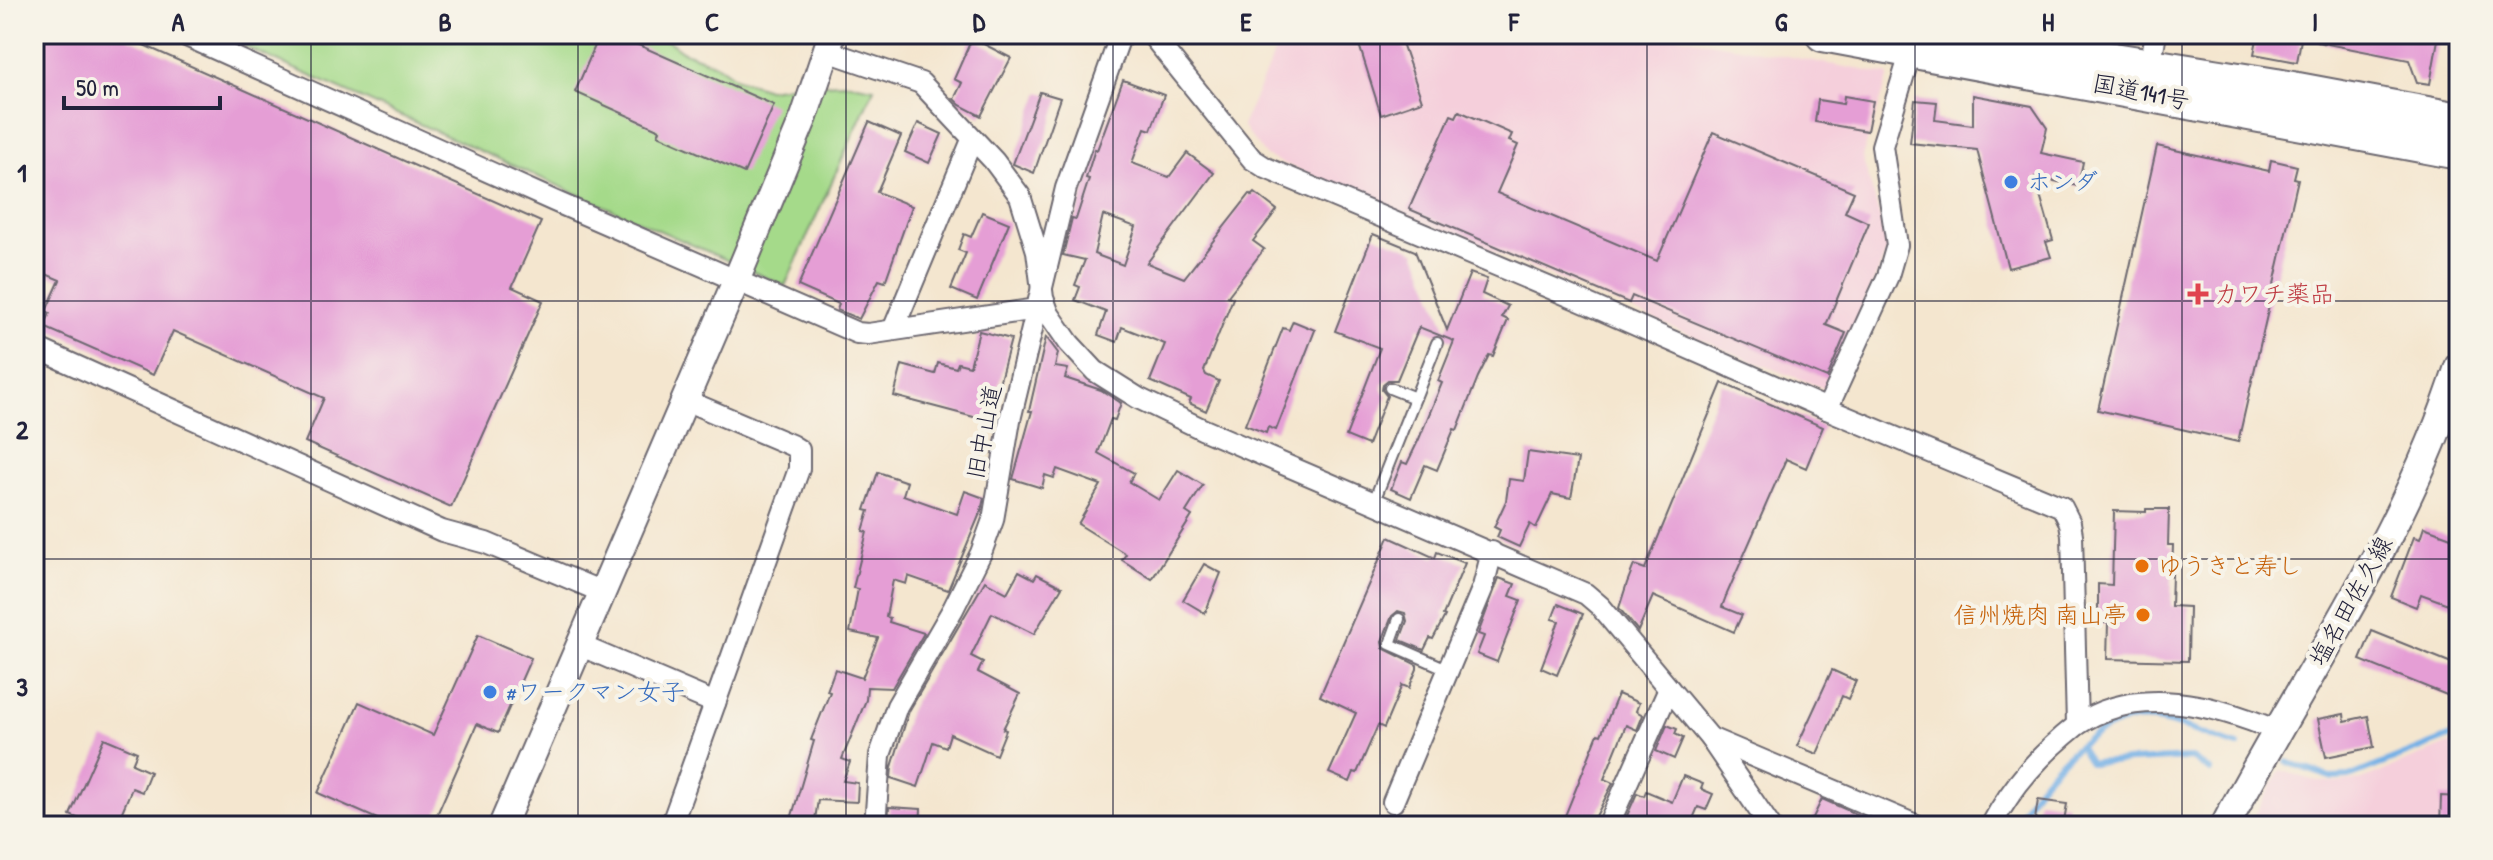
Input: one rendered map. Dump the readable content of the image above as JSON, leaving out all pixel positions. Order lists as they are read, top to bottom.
{
  "streets": {
    "highway": ["国道141号"],
    "main road": ["塩名田佐久線"],
    "street": ["旧中山道"]
  },
  "places": {
    "other": [
      "ホンダ",
      "ゆうきと寿し",
      "信州焼肉 南山亭",
      "#ワークマン女子"
    ],
    "health": ["カワチ薬品"]
  },
  "scale_bar": "50 m",
  "grid": {
    "columns": [
      "A",
      "B",
      "C",
      "D",
      "E",
      "F",
      "G",
      "H",
      "I"
    ],
    "rows": ["1", "2", "3"]
  }
}
